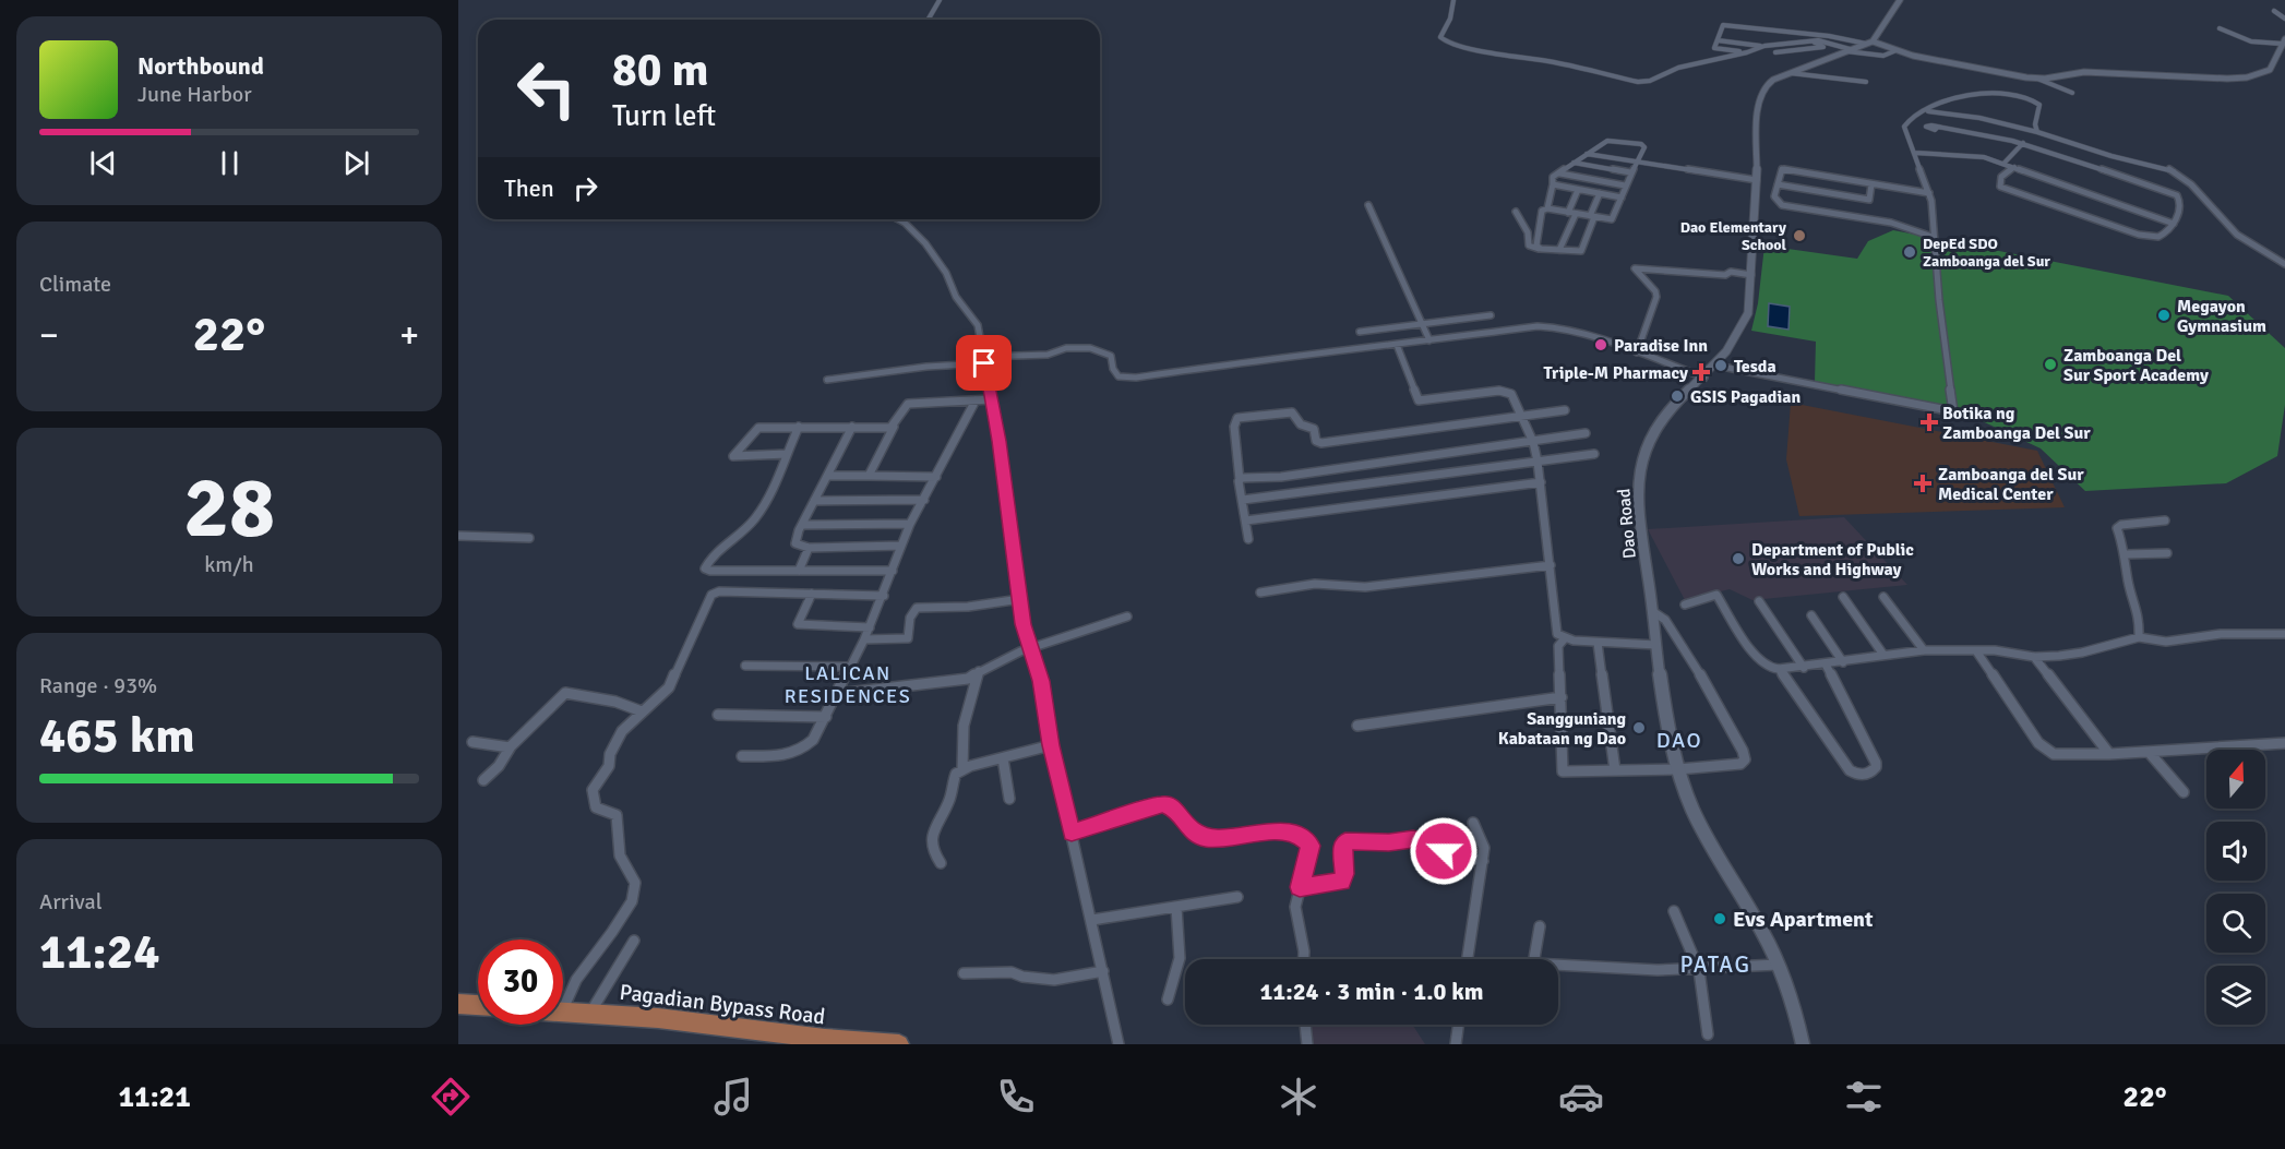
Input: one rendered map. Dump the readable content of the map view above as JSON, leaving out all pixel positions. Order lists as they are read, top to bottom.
{
  "streets": {
    "highway": ["Pagadian Bypass Road"],
    "street": ["Dao Road"]
  },
  "districts": ["LALICAN RESIDENCES", "DAO", "PATAG"],
  "places": {
    "other": [
      "Dao Elementary School",
      "DepEd SDO Zamboanga del Sur",
      "Megayon Gymnasium",
      "Paradise Inn",
      "Zamboanga Del Sur Sport Academy",
      "Tesda",
      "GSIS Pagadian",
      "Department of Public Works and Highway",
      "Sangguniang Kabataan ng Dao",
      "Evs Apartment"
    ],
    "health": ["Triple-M Pharmacy", "Botika ng Zamboanga Del Sur", "Zamboanga del Sur Medical Center"]
  },
  "north": "top",
  "page": {
    "turn": ["80 m", "Turn left"],
    "song": ["Northbound", "June Harbor"],
    "then": "Then",
    "tile": [
      "Climate",
      ["28", "km/h"],
      ["Range · 93%", "465 km"],
      ["Arrival", "11:24"]
    ],
    "heat": ["−", "22°", "+"],
    "limit": "30",
    "trip": "11:24 · 3 min · 1.0 km",
    "tabs": ["11:21", "22°"]
  }
}
